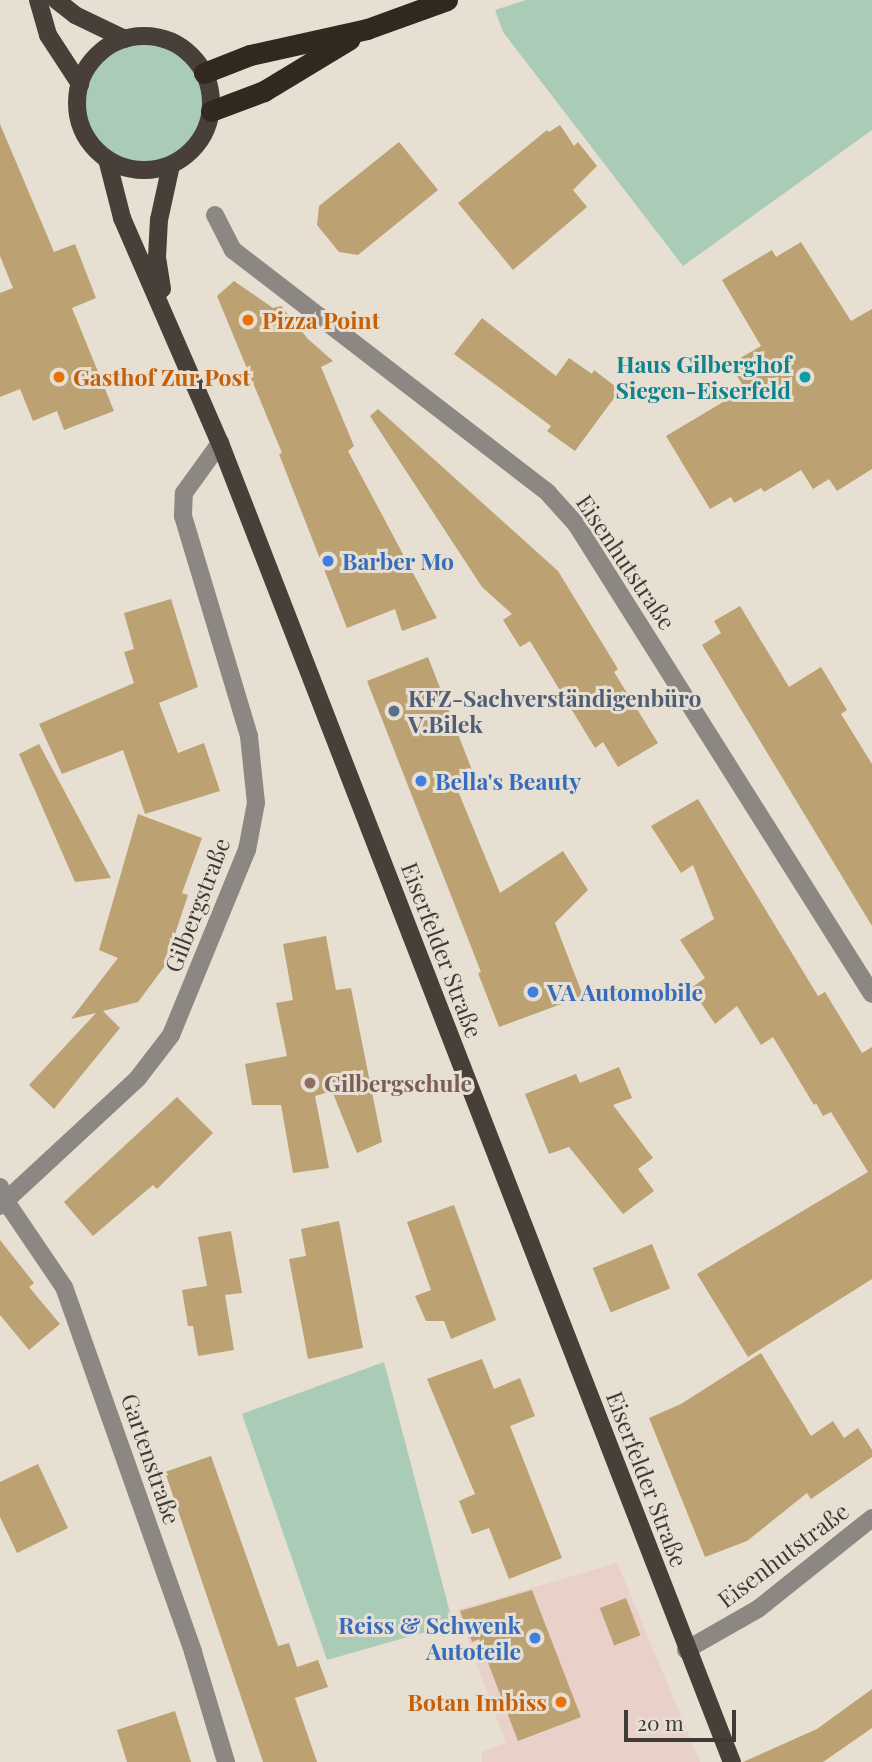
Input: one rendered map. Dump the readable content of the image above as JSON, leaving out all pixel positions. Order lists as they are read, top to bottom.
{
  "streets": {
    "main road": ["Eiserfelder Straße"],
    "street": ["Eisenhutstraße", "Gilbergstraße", "Gartenstraße"]
  },
  "crossings": [
    ["Eisenhutstraße", "Eiserfelder Straße"],
    ["Gilbergstraße", "Eiserfelder Straße"],
    ["Gilbergstraße", "Gartenstraße"]
  ],
  "places": [
    "Pizza Point",
    "Gasthof Zur Post",
    "Haus Gilberghof Siegen-Eiserfeld",
    "Barber Mo",
    "KFZ-Sachverständigenbüro V.Bilek",
    "Bella's Beauty",
    "VA Automobile",
    "Gilbergschule",
    "Reiss & Schwenk Autoteile",
    "Botan Imbiss"
  ],
  "scale_bar": "20 m"
}
